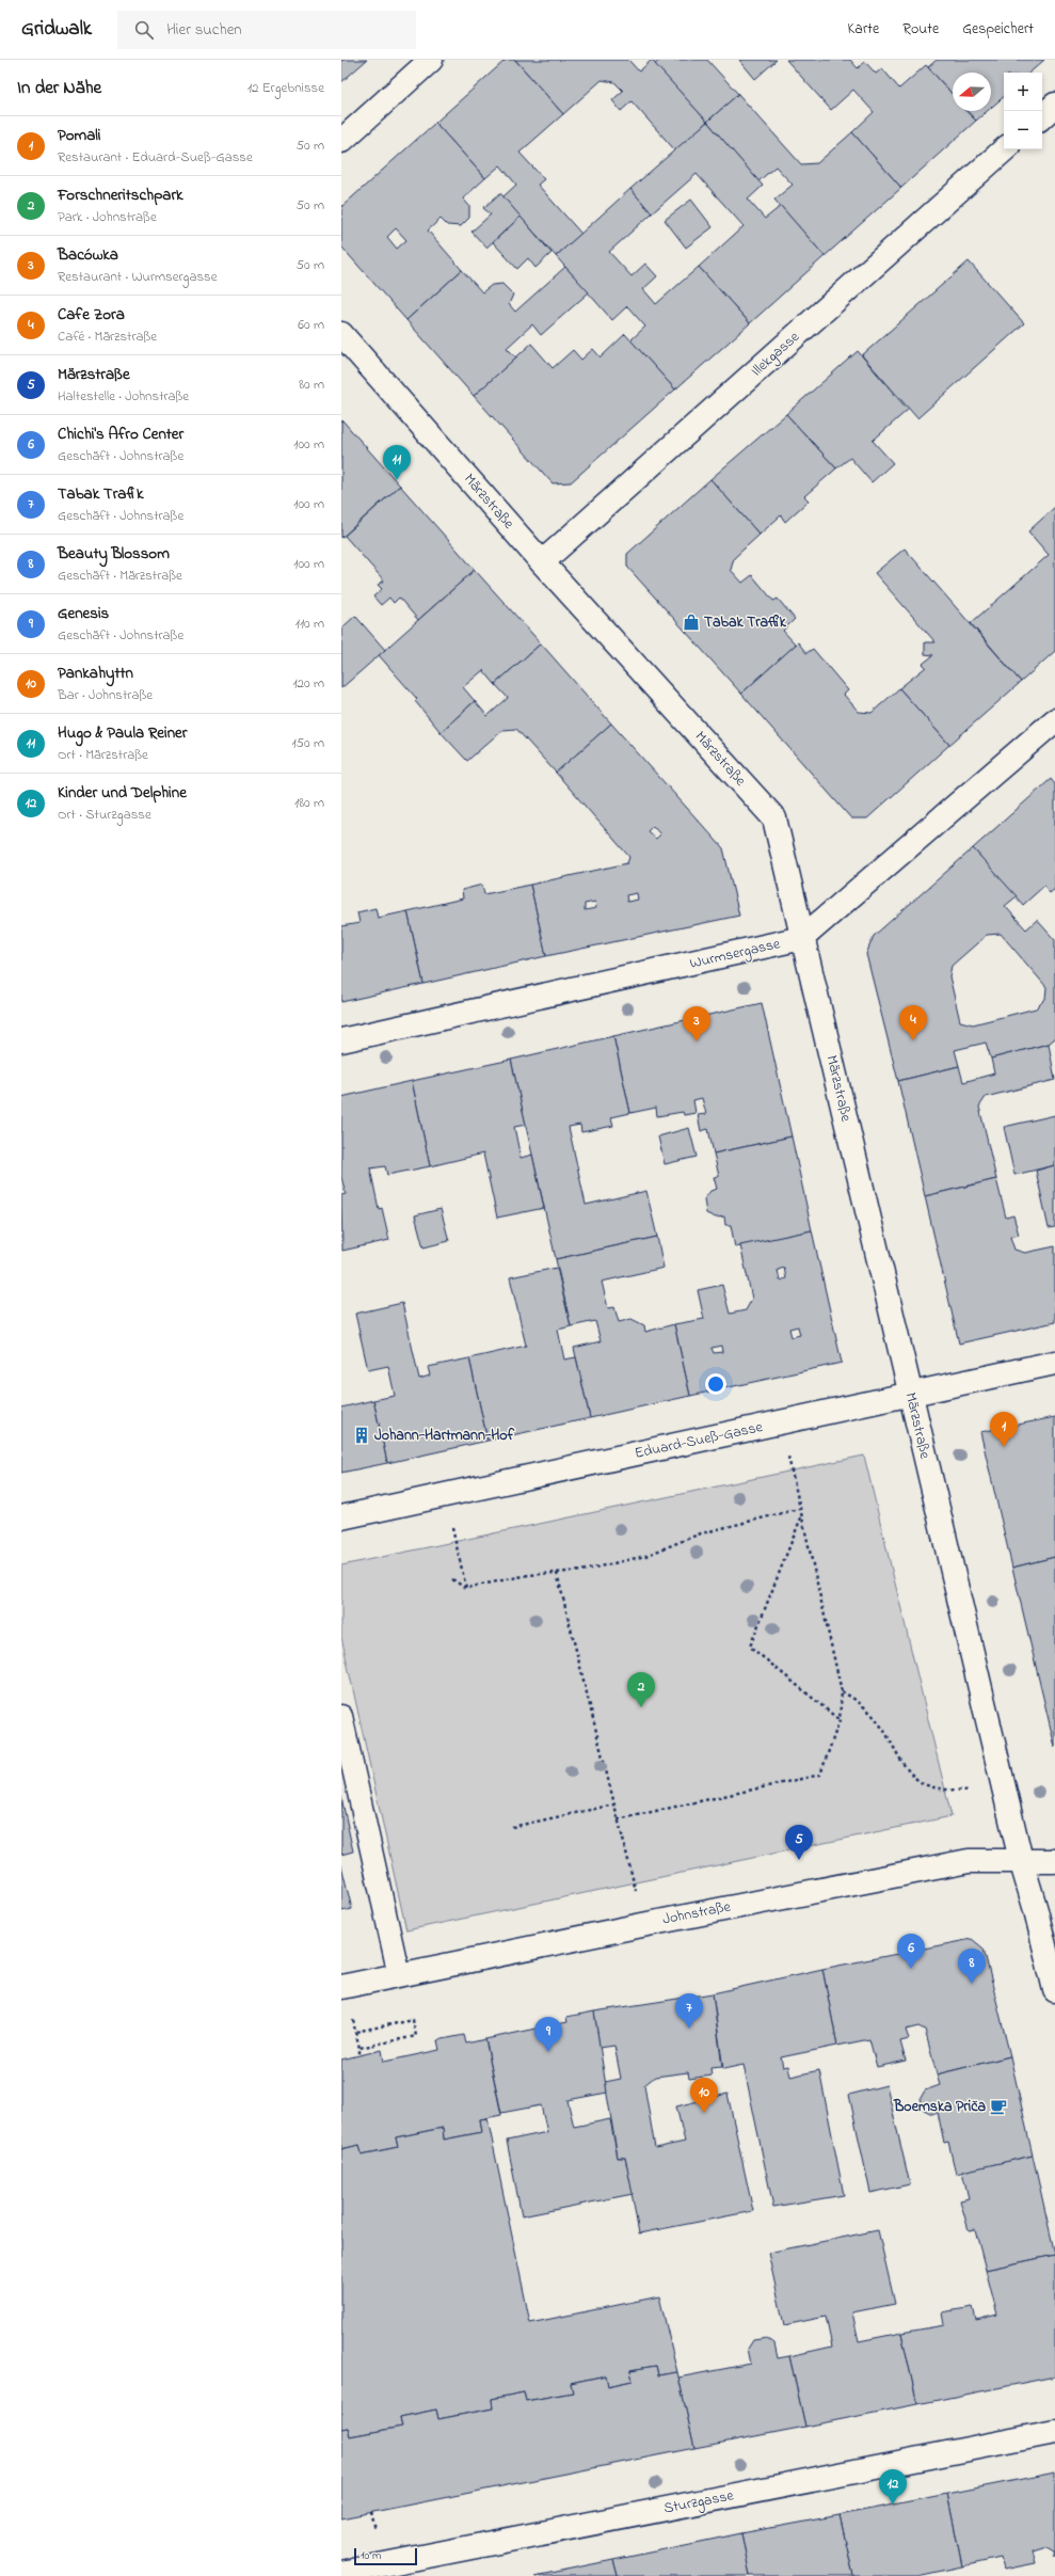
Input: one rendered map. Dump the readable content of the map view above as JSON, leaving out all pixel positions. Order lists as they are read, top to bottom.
{
  "streets": {
    "street": [
      "Illekgasse",
      "Märzstraße",
      "Wurmsergasse",
      "Eduard-Sueß-Gasse",
      "Johnstraße",
      "Sturzgasse"
    ]
  },
  "crossings": [
    ["Illekgasse", "Märzstraße"],
    ["Märzstraße", "Wurmsergasse"],
    ["Märzstraße", "Eduard-Sueß-Gasse"],
    ["Märzstraße", "Johnstraße"]
  ],
  "places": {
    "shop": ["Tabak Traffik"],
    "building": ["Johann-Hartmann-Hof"],
    "cafe": ["Boemska Priča"]
  },
  "scale_bar": "10 m",
  "north": "left",
  "page": {
    "header": "Gridwalk",
    "search": "Hier suchen",
    "nav": ["Karte", "Route", "Gespeichert"],
    "heading": ["In der Nähe", "12 Ergebnisse"],
    "map_buttons": ["+", "−"],
    "list": [
      {
        "mark": "1",
        "name": "Pomali",
        "note": "Restaurant · Eduard-Sueß-Gasse",
        "value": "50 m"
      },
      {
        "mark": "2",
        "name": "Forschneritschpark",
        "note": "Park · Johnstraße",
        "value": "50 m"
      },
      {
        "mark": "3",
        "name": "Bacówka",
        "note": "Restaurant · Wurmsergasse",
        "value": "50 m"
      },
      {
        "mark": "4",
        "name": "Cafe Zora",
        "note": "Café · Märzstraße",
        "value": "60 m"
      },
      {
        "mark": "5",
        "name": "Märzstraße",
        "note": "Haltestelle · Johnstraße",
        "value": "80 m"
      },
      {
        "mark": "6",
        "name": "Chichi's Afro Center",
        "note": "Geschäft · Johnstraße",
        "value": "100 m"
      },
      {
        "mark": "7",
        "name": "Tabak Trafik",
        "note": "Geschäft · Johnstraße",
        "value": "100 m"
      },
      {
        "mark": "8",
        "name": "Beauty Blossom",
        "note": "Geschäft · Märzstraße",
        "value": "100 m"
      },
      {
        "mark": "9",
        "name": "Genesis",
        "note": "Geschäft · Johnstraße",
        "value": "110 m"
      },
      {
        "mark": "10",
        "name": "Pankahyttn",
        "note": "Bar · Johnstraße",
        "value": "120 m"
      },
      {
        "mark": "11",
        "name": "Hugo & Paula Reiner",
        "note": "Ort · Märzstraße",
        "value": "150 m"
      },
      {
        "mark": "12",
        "name": "Kinder und Delphine",
        "note": "Ort · Sturzgasse",
        "value": "180 m"
      }
    ],
    "pins": [
      "11",
      "4",
      "3",
      "1",
      "2",
      "5",
      "6",
      "8",
      "7",
      "9",
      "10",
      "12"
    ],
    "scale": "10 m"
  }
}
